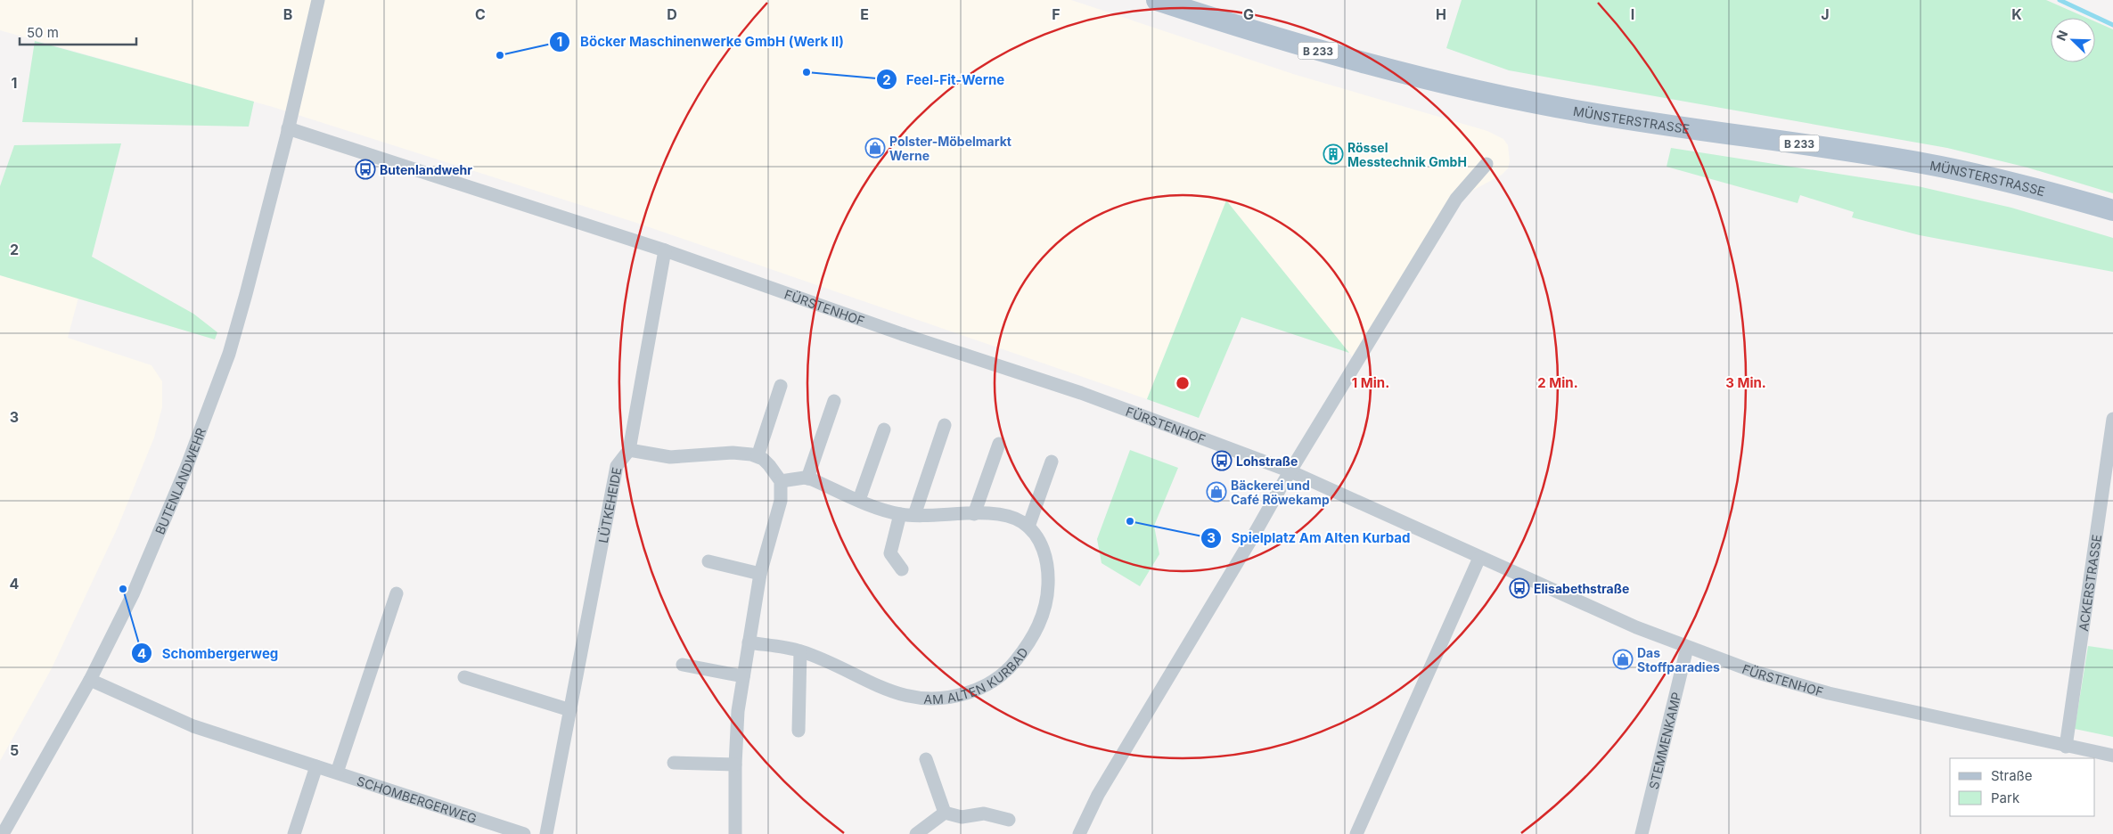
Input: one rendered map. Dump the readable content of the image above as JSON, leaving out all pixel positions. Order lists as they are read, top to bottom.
{
  "streets": {
    "main road": ["B 233", "MÜNSTERSTRASSE"],
    "street": [
      "FÜRSTENHOF",
      "BUTENLANDWEHR",
      "LÜTKEHEIDE",
      "ACKERSTRASSE",
      "AM ALTEN KURBAD",
      "STEMMENKAMP",
      "SCHOMBERGERWEG"
    ]
  },
  "crossings": [
    ["FÜRSTENHOF", "BUTENLANDWEHR"],
    ["FÜRSTENHOF", "LÜTKEHEIDE"],
    ["FÜRSTENHOF", "ACKERSTRASSE"],
    ["FÜRSTENHOF", "STEMMENKAMP"],
    ["BUTENLANDWEHR", "SCHOMBERGERWEG"]
  ],
  "places": {
    "other": [
      "Böcker Maschinenwerke GmbH (Werk II)",
      "Feel-Fit-Werne",
      "Spielplatz Am Alten Kurbad",
      "Schombergerweg"
    ],
    "shop": ["Polster-Möbelmarkt Werne", "Bäckerei und Café Röwekamp", "Das Stoffparadies"],
    "building": ["Rössel Messtechnik GmbH"],
    "bus stop": ["Butenlandwehr", "Lohstraße", "Elisabethstraße"]
  },
  "legend": ["Straße", "Park"],
  "scale_bar": "50 m",
  "north": "top left",
  "grid": {
    "columns": [
      "B",
      "C",
      "D",
      "E",
      "F",
      "G",
      "H",
      "I",
      "J",
      "K"
    ],
    "rows": [
      "1",
      "2",
      "3",
      "4",
      "5"
    ]
  },
  "rings": ["1 Min.", "2 Min.", "3 Min."]
}
